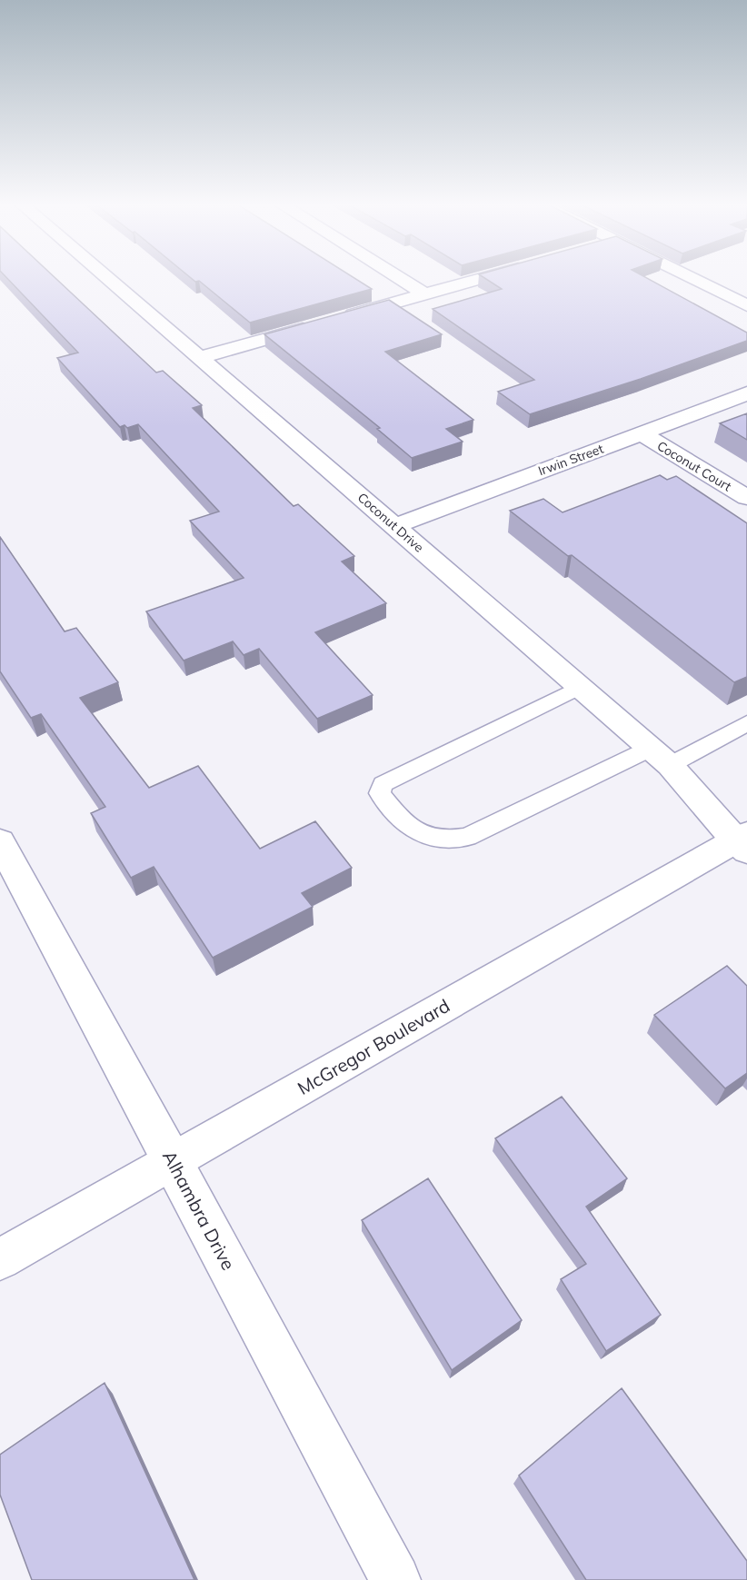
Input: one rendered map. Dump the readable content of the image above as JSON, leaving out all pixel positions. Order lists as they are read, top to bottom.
{
  "streets": {
    "street": [
      "Irwin Street",
      "Coconut Court",
      "Coconut Drive",
      "McGregor Boulevard",
      "Alhambra Drive"
    ]
  },
  "crossings": [
    ["Irwin Street", "Coconut Court"],
    ["Irwin Street", "Coconut Drive"],
    ["Coconut Drive", "McGregor Boulevard"],
    ["McGregor Boulevard", "Alhambra Drive"]
  ]
}
